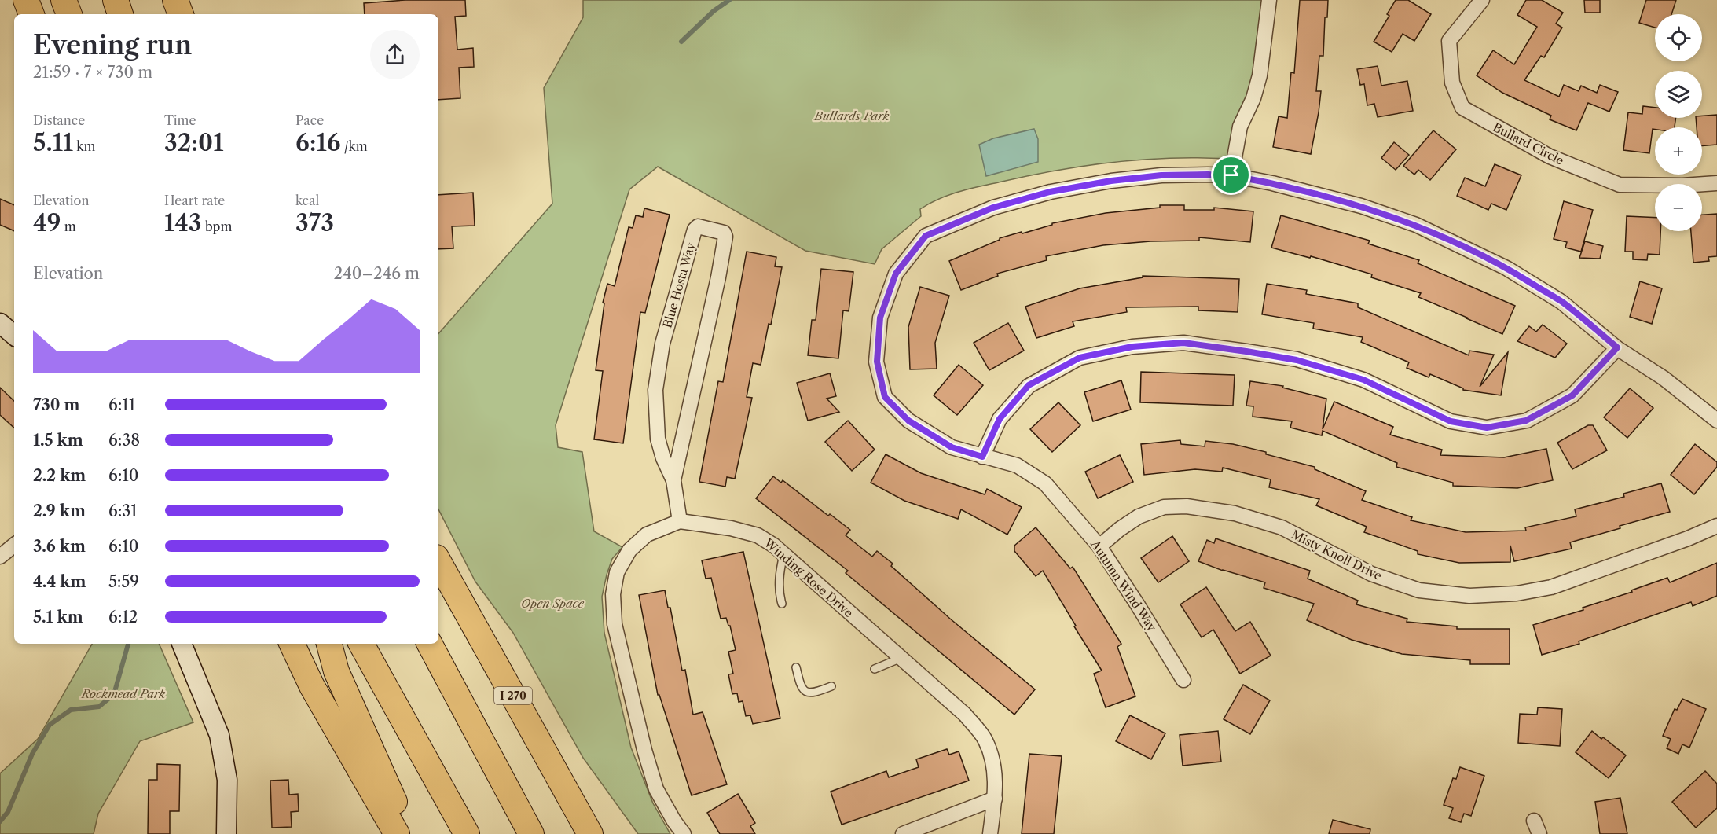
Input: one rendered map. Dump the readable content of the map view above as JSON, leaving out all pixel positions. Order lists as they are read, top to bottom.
{
  "streets": {
    "highway": ["I 270"],
    "street": [
      "Bullard Circle",
      "Blue Hosta Way",
      "Misty Knoll Drive",
      "Winding Rose Drive",
      "Autumn Wind Way"
    ]
  },
  "crossings": [
    ["Blue Hosta Way", "Winding Rose Drive"],
    ["Misty Knoll Drive", "Autumn Wind Way"]
  ],
  "parks": ["Bullards Park", "Open Space", "Rockmead Park"],
  "page": {
    "map_buttons": ["+", "−"],
    "heading": ["Evening run", "21:59 · 7 × 730 m"],
    "stats": [
      ["Distance", "5.11 km"],
      ["Time", "32:01"],
      ["Pace", "6:16 /km"],
      ["Elevation", "49 m"],
      ["Heart rate", "143 bpm"],
      ["kcal", "373"]
    ],
    "chart": ["Elevation", "240–246 m"],
    "list": [
      {
        "name": "730 m",
        "note": "6:11"
      },
      {
        "name": "1.5 km",
        "note": "6:38"
      },
      {
        "name": "2.2 km",
        "note": "6:10"
      },
      {
        "name": "2.9 km",
        "note": "6:31"
      },
      {
        "name": "3.6 km",
        "note": "6:10"
      },
      {
        "name": "4.4 km",
        "note": "5:59"
      },
      {
        "name": "5.1 km",
        "note": "6:12"
      }
    ]
  }
}
